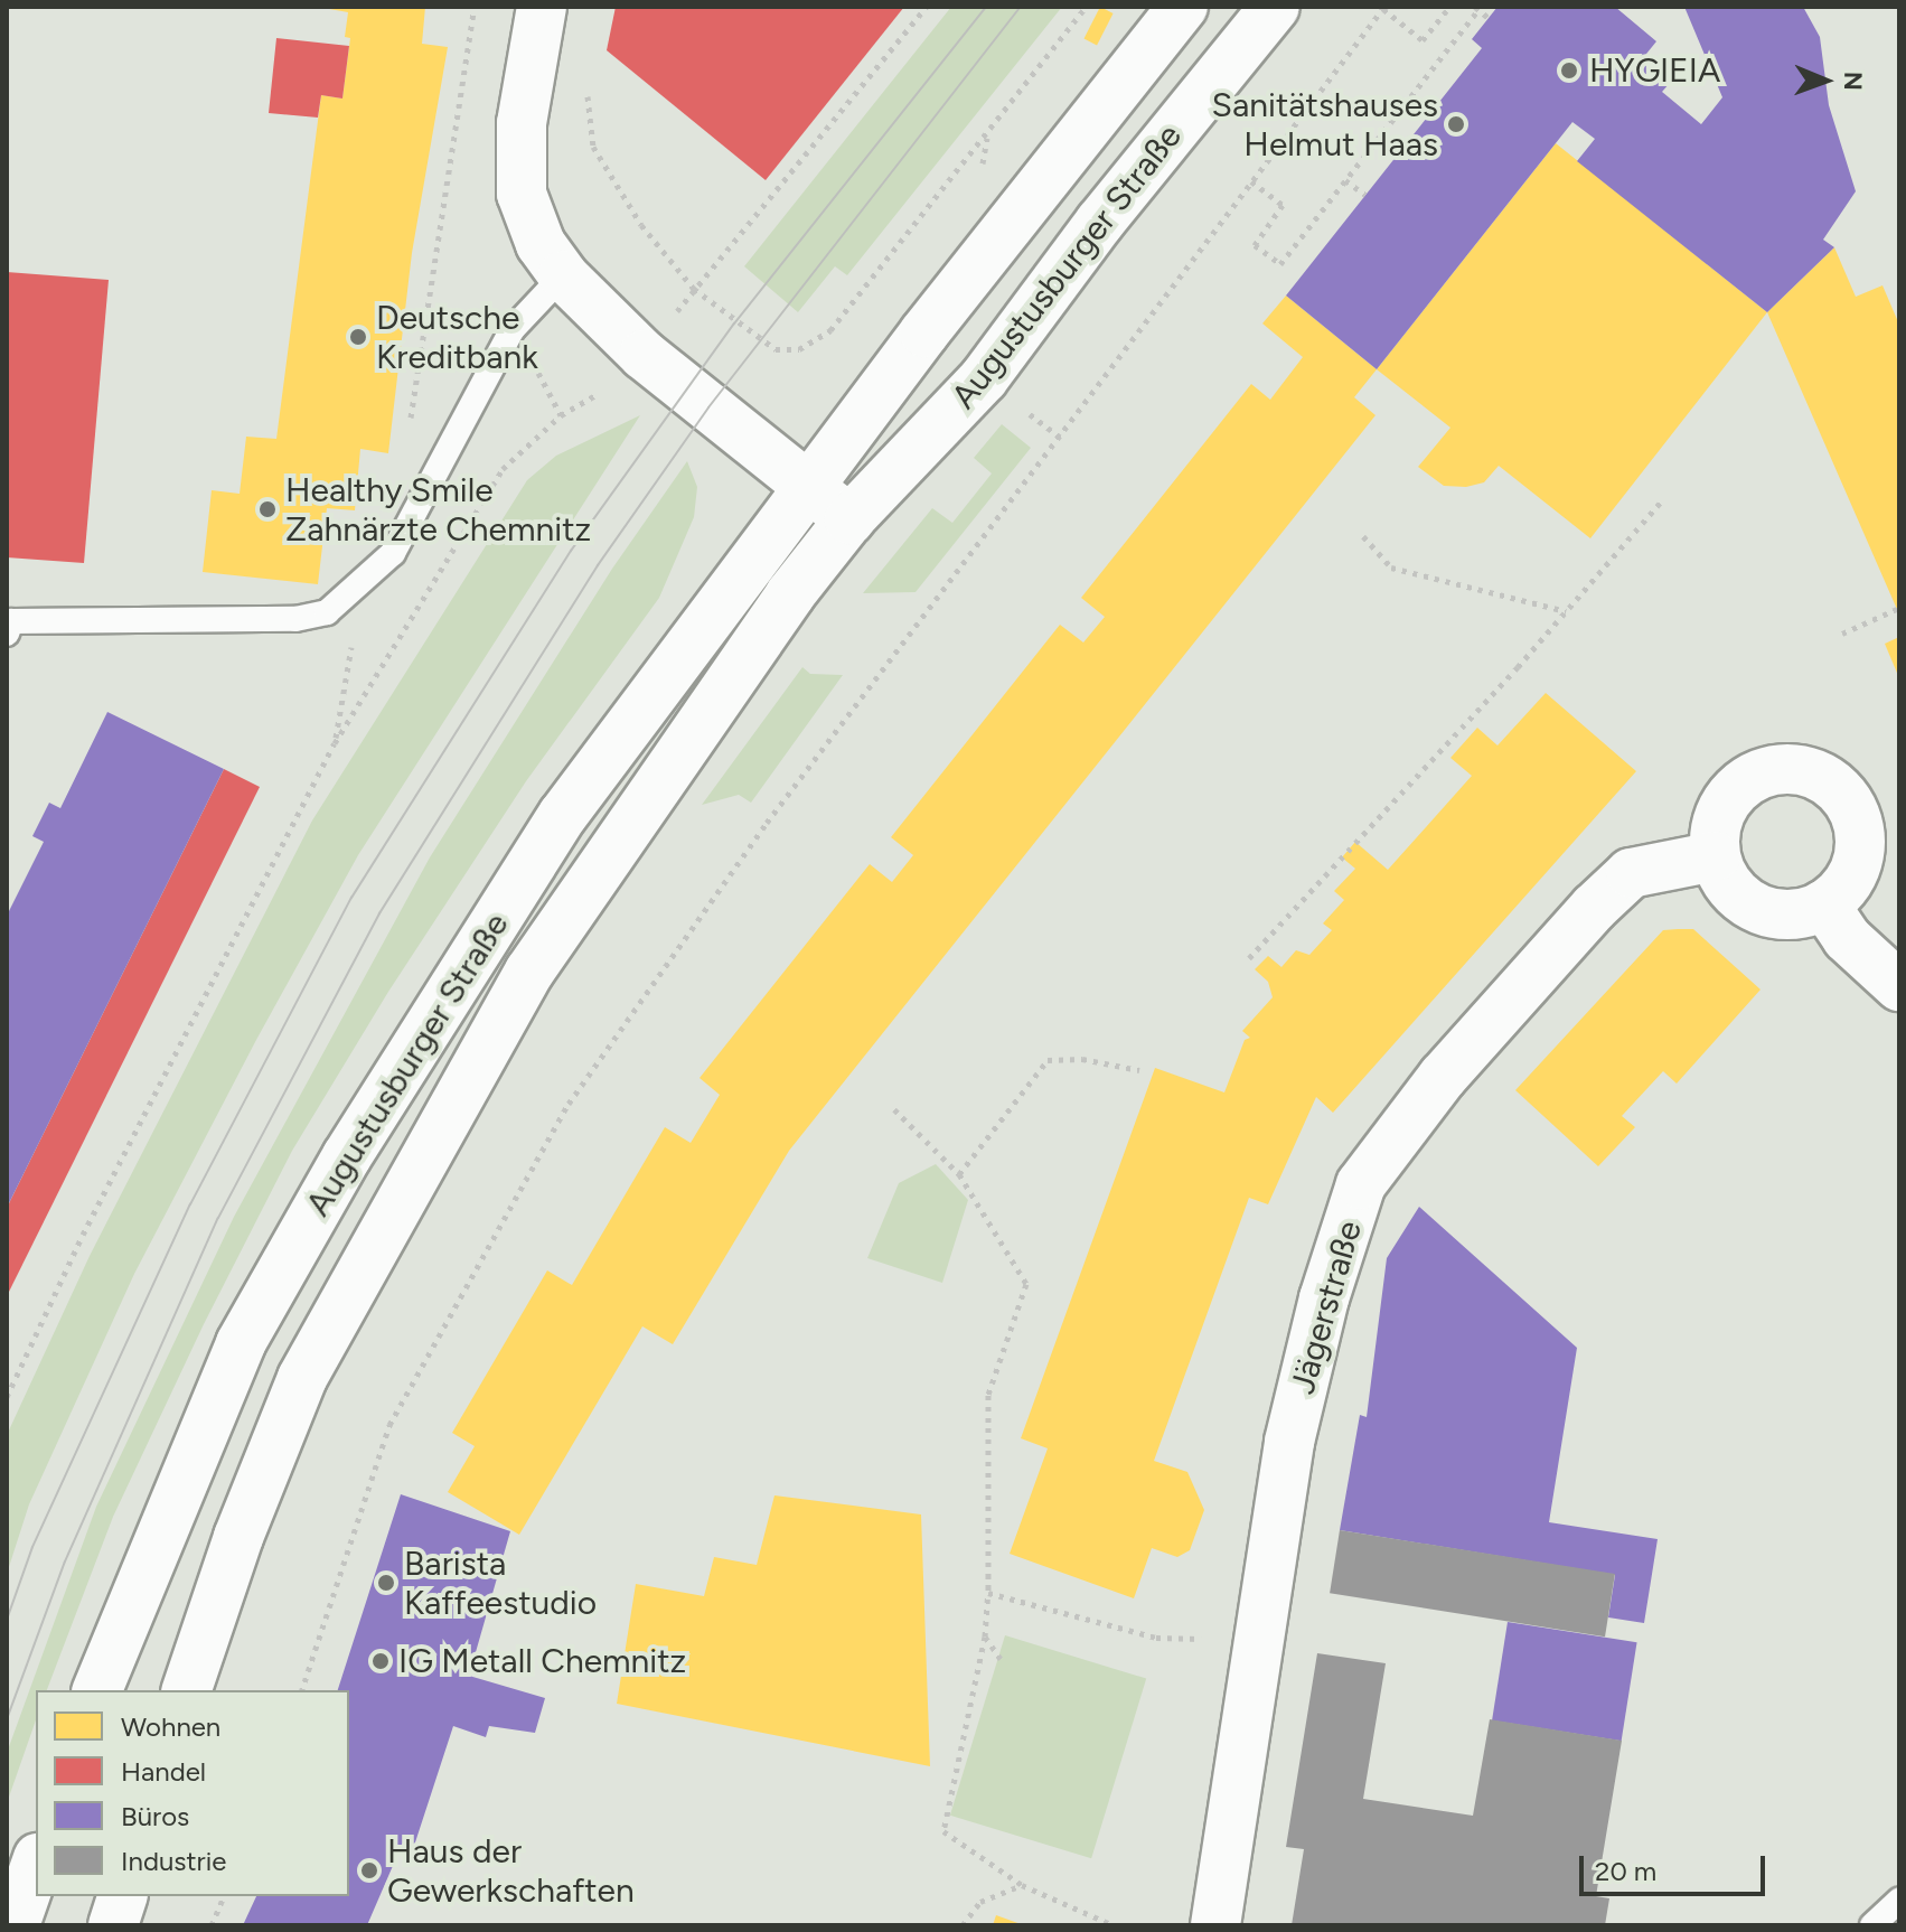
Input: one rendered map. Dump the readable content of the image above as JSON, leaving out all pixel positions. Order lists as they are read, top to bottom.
{
  "streets": {
    "main road": ["Augustusburger Straße", "Jägerstraße"]
  },
  "places": [
    "HYGIEIA",
    "Sanitätshauses Helmut Haas",
    "Deutsche Kreditbank",
    "Healthy Smile Zahnärzte Chemnitz",
    "Barista Kaffeestudio",
    "IG Metall Chemnitz",
    "Haus der Gewerkschaften"
  ],
  "legend": [
    "Wohnen",
    "Handel",
    "Büros",
    "Industrie"
  ],
  "scale_bar": "20 m",
  "north": "right"
}
